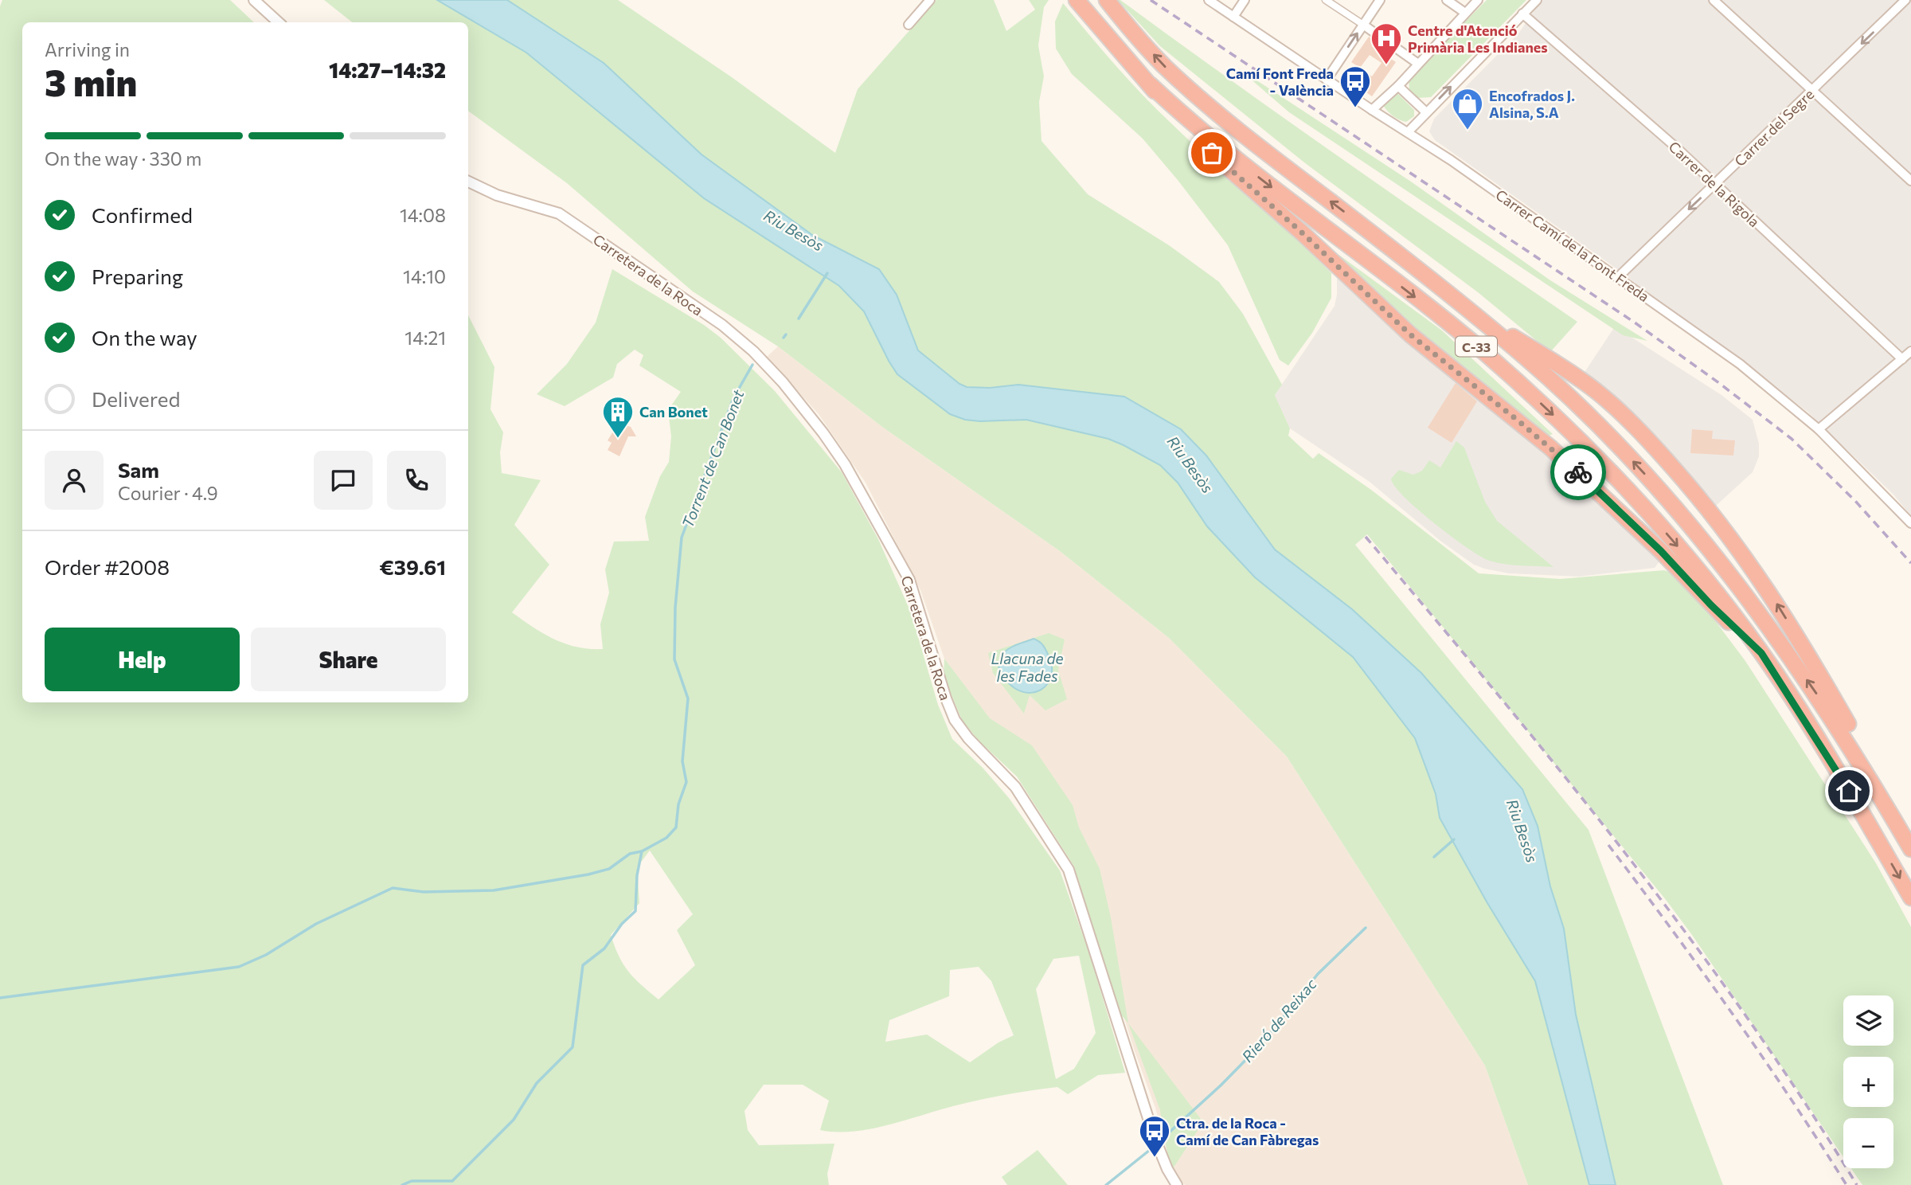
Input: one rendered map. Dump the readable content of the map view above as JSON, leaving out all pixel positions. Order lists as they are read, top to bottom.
{
  "streets": {
    "highway": ["C-33"],
    "street": [
      "Carrer del Segre",
      "Carrer de la Rigola",
      "Carrer Camí de la Font Freda",
      "Carretera de la Roca"
    ]
  },
  "crossings": [
    ["Carrer del Segre", "Carrer de la Rigola"],
    ["Carrer del Segre", "Carrer Camí de la Font Freda"]
  ],
  "one_way": ["Carrer del Segre"],
  "water": [
    "Riu Besòs",
    "Torrent de Can Bonet",
    "Llacuna de les Fades",
    "Rieró de Reixac"
  ],
  "places": {
    "hospital": ["Centre d'Atenció Primària Les Indianes"],
    "bus stop": ["Camí Font Freda - València", "Ctra. de la Roca - Camí de Can Fàbregas"],
    "shop": ["Encofrados J. Alsina, S.A"],
    "building": ["Can Bonet"]
  },
  "page": {
    "heading": ["3 min", "Arriving in", "14:27–14:32"],
    "panel": [
      "Sam",
      "Courier · 4.9",
      "Order #2008",
      "€39.61"
    ],
    "bar": "On the way · 330 m",
    "list": [
      ["Confirmed", "14:08"],
      ["Preparing", "14:10"],
      ["On the way", "14:21"],
      "Delivered"
    ],
    "buttons": ["Help", "Share"],
    "map_buttons": ["+", "−"]
  }
}
